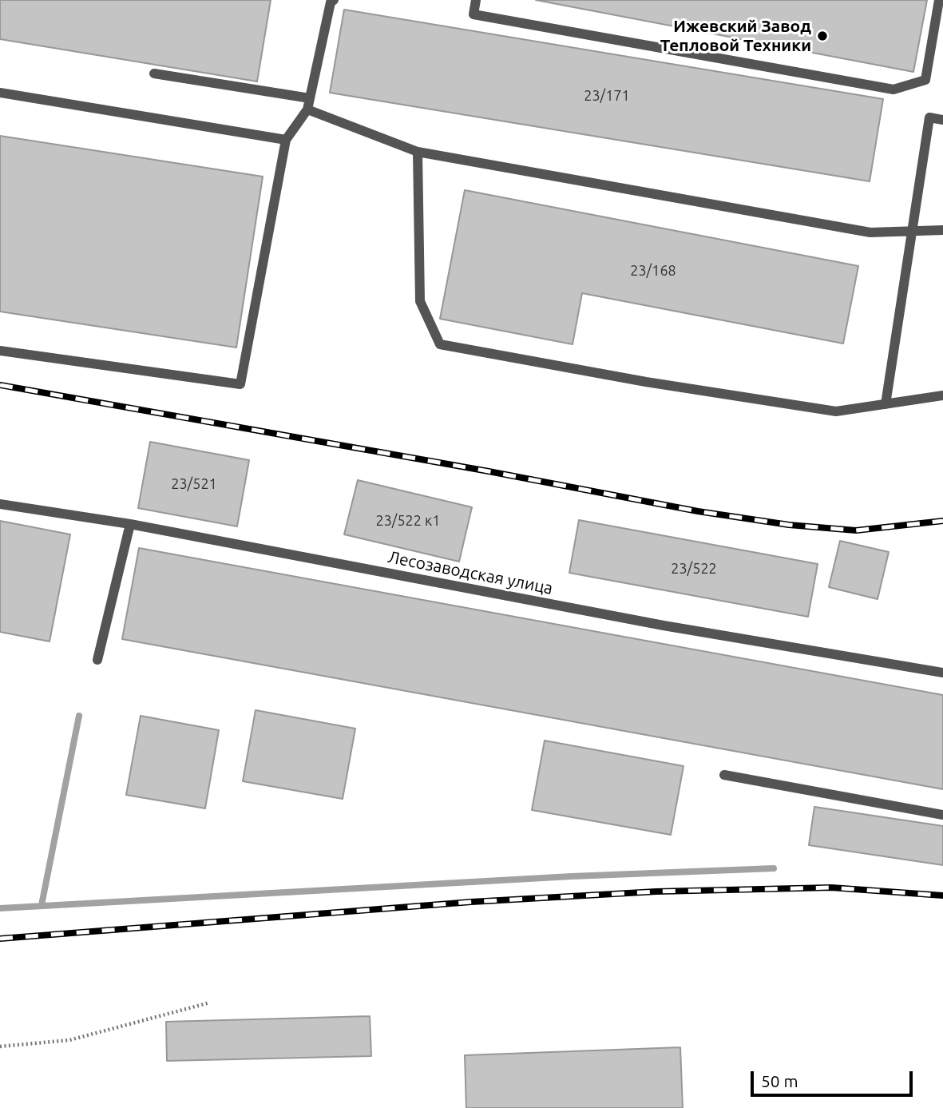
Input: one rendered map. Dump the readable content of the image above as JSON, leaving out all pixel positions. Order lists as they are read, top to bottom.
{
  "streets": {
    "lane": ["Лесозаводская улица"]
  },
  "places": ["Ижевский Завод Тепловой Техники"],
  "house_numbers": [
    "23/171",
    "23/168",
    "23/521",
    "23/522 к1",
    "23/522"
  ],
  "scale_bar": "50 m"
}
